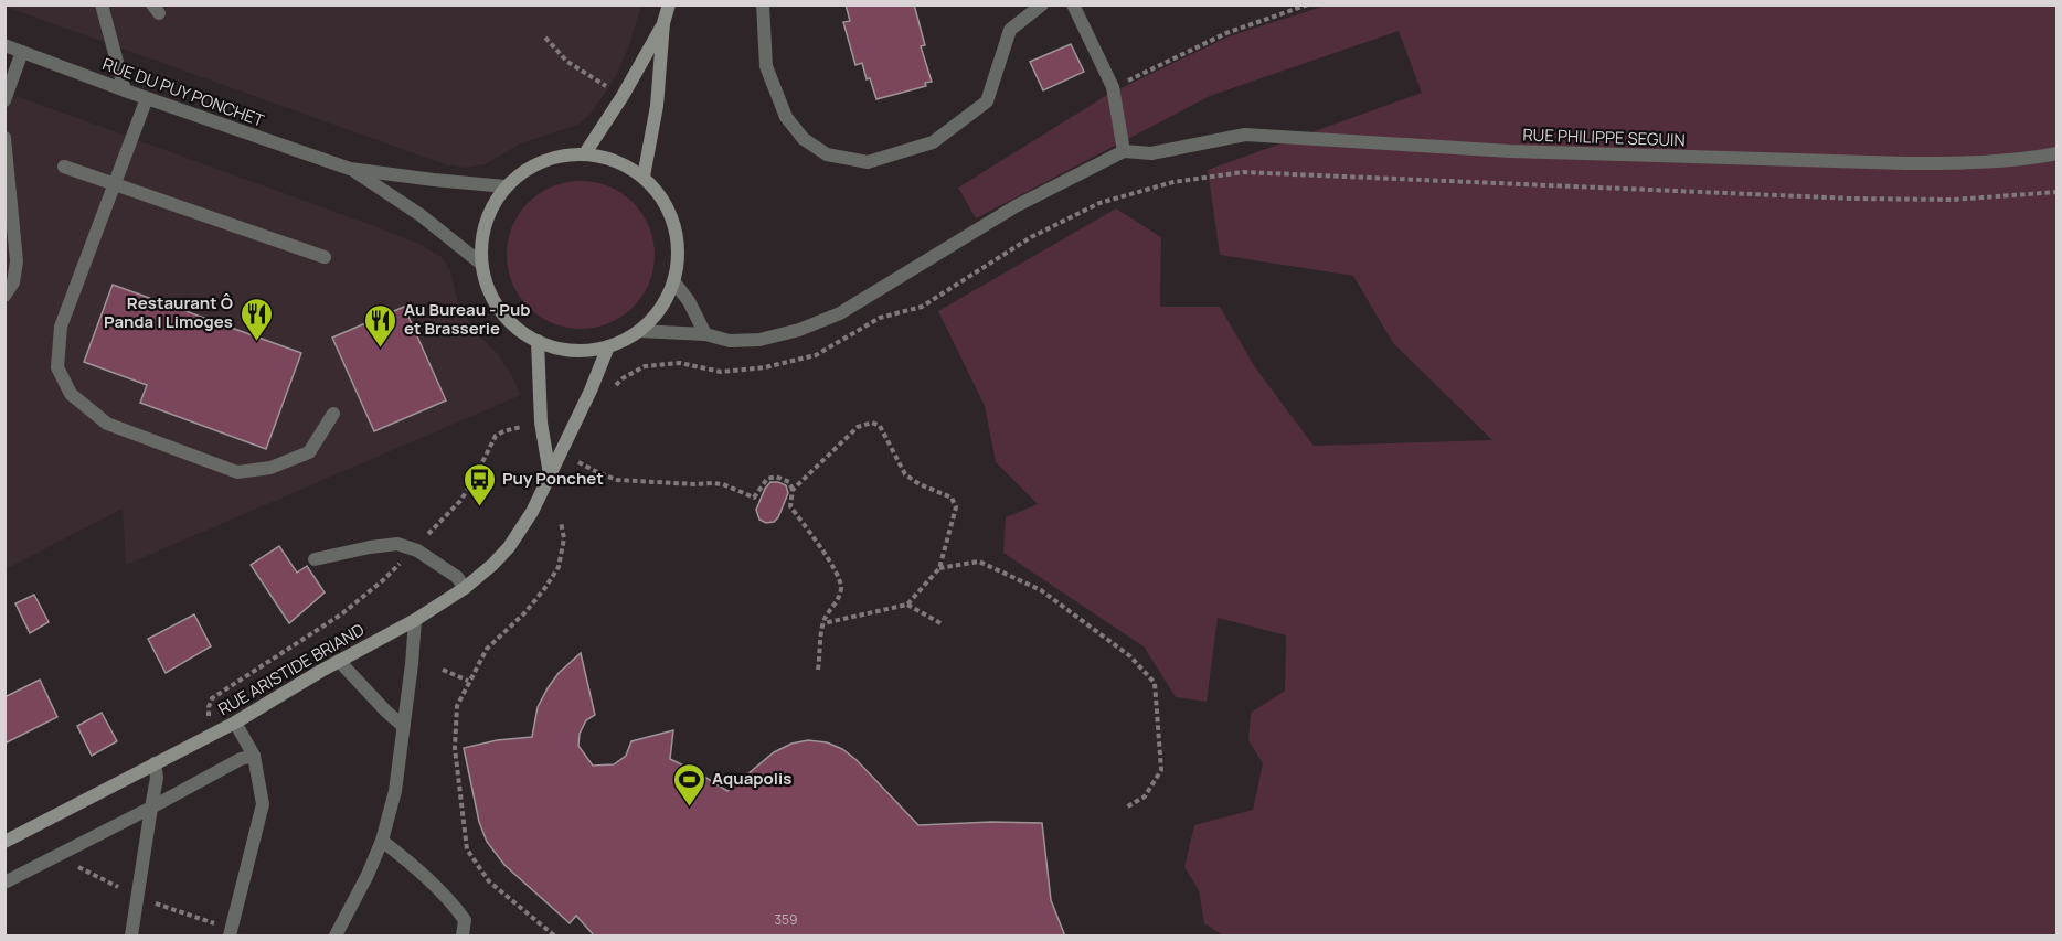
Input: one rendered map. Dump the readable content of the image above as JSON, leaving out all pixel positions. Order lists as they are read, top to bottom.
{
  "streets": {
    "street": ["RUE DU PUY PONCHET", "RUE PHILIPPE SEGUIN", "RUE ARISTIDE BRIAND"]
  },
  "crossings": [
    ["RUE DU PUY PONCHET", "RUE ARISTIDE BRIAND"]
  ],
  "places": {
    "restaurant": ["Restaurant Ô Panda | Limoges", "Au Bureau - Pub et Brasserie"],
    "bus stop": ["Puy Ponchet"],
    "sports": ["Aquapolis"]
  },
  "house_numbers": ["359"]
}
